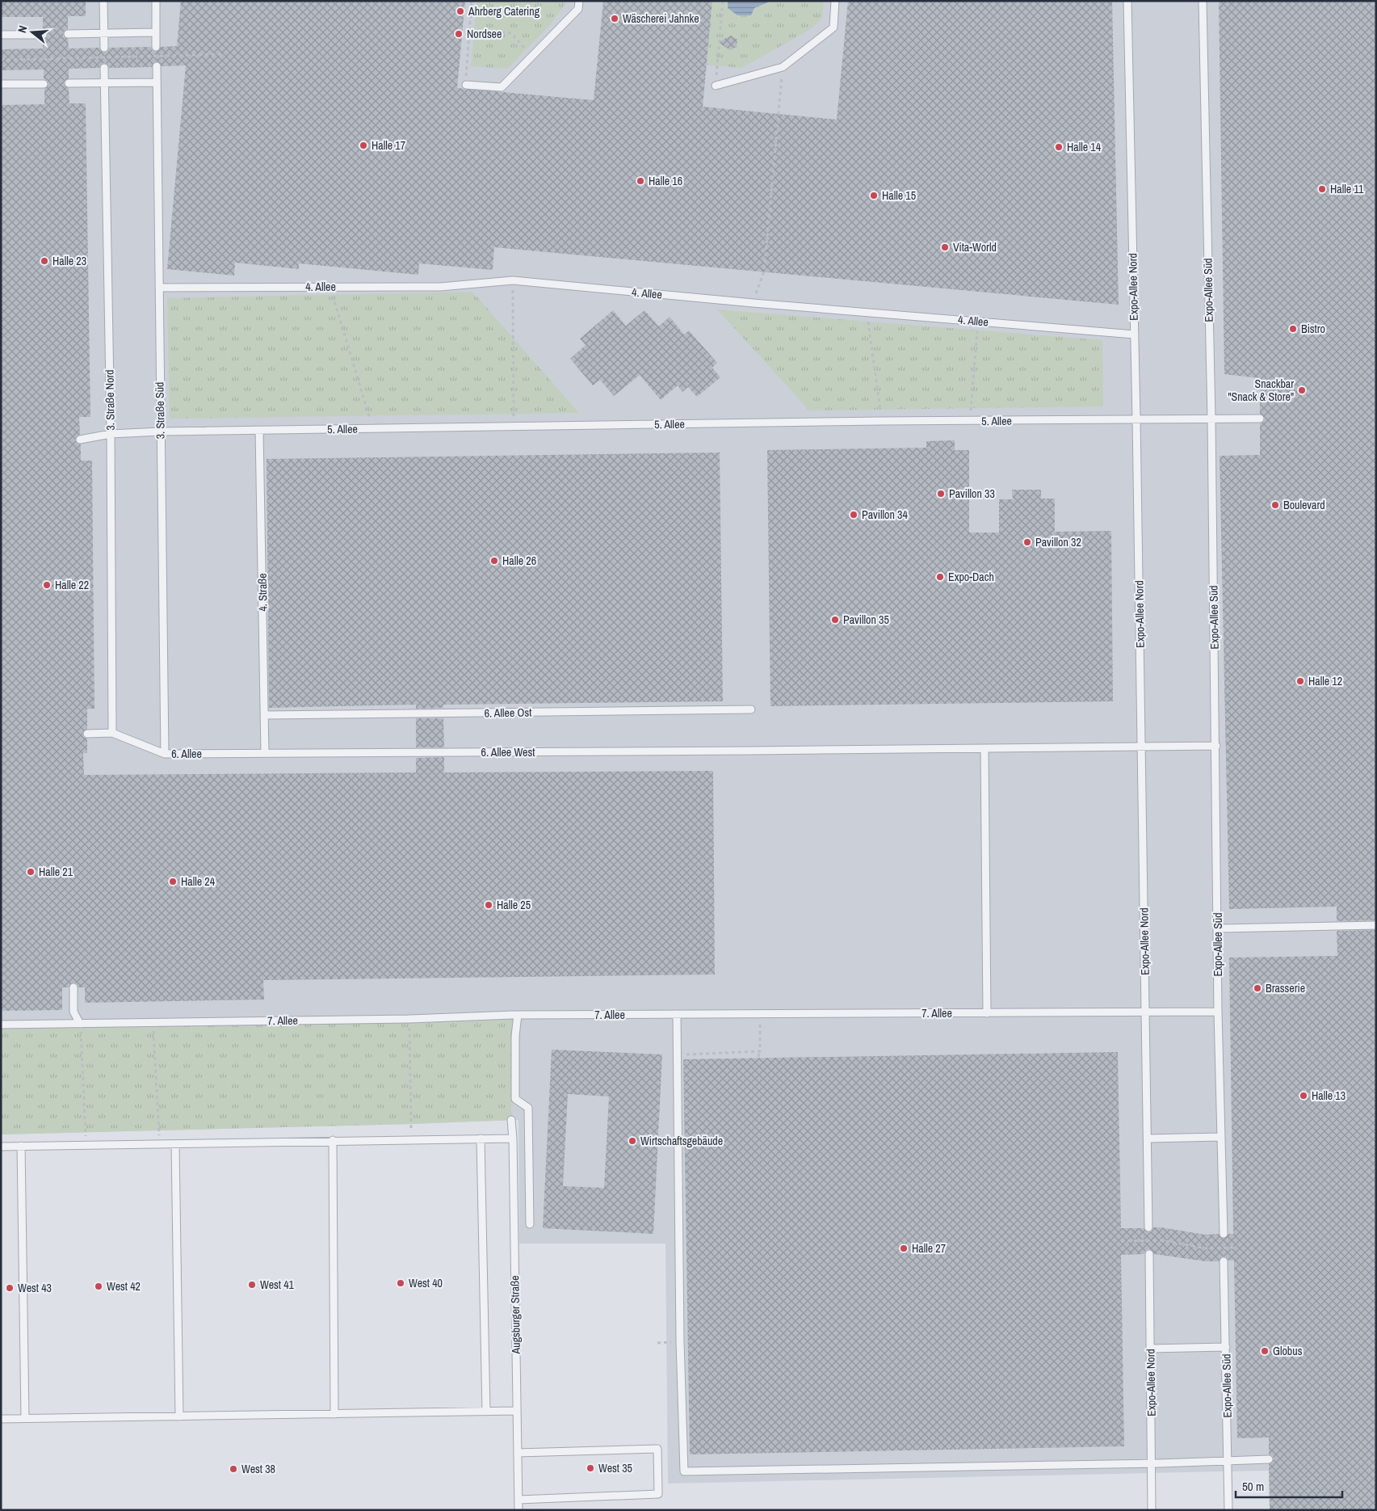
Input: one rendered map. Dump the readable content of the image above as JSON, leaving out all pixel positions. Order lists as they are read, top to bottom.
{
  "streets": {
    "lane": [
      "4. Allee",
      "Expo-Allee Nord",
      "Expo-Allee Süd",
      "3. Straße Nord",
      "3. Straße Süd",
      "5. Allee",
      "4. Straße",
      "6. Allee Ost",
      "6. Allee West",
      "6. Allee",
      "7. Allee",
      "Augsburger Straße"
    ]
  },
  "crossings": [
    ["4. Allee", "Expo-Allee Nord"],
    ["4. Allee", "3. Straße Süd"],
    ["Expo-Allee Nord", "5. Allee"],
    ["Expo-Allee Nord", "6. Allee West"],
    ["Expo-Allee Nord", "7. Allee"],
    ["Expo-Allee Süd", "5. Allee"],
    ["Expo-Allee Süd", "6. Allee West"],
    ["Expo-Allee Süd", "7. Allee"],
    ["3. Straße Nord", "5. Allee"],
    ["3. Straße Nord", "6. Allee"],
    ["3. Straße Süd", "5. Allee"],
    ["3. Straße Süd", "6. Allee"],
    ["5. Allee", "4. Straße"],
    ["4. Straße", "6. Allee Ost"],
    ["4. Straße", "6. Allee West"],
    ["4. Straße", "6. Allee"],
    ["6. Allee West", "6. Allee"]
  ],
  "places": [
    "Ahrberg Catering",
    "Wäscherei Jahnke",
    "Nordsee",
    "Halle 17",
    "Halle 14",
    "Halle 16",
    "Halle 11",
    "Halle 15",
    "Vita-World",
    "Halle 23",
    "Bistro",
    "Snackbar \"Snack & Store\"",
    "Pavillon 33",
    "Boulevard",
    "Pavillon 34",
    "Pavillon 32",
    "Halle 26",
    "Expo-Dach",
    "Halle 22",
    "Pavillon 35",
    "Halle 12",
    "Halle 21",
    "Halle 24",
    "Halle 25",
    "Brasserie",
    "Halle 13",
    "Wirtschaftsgebäude",
    "Halle 27",
    "West 40",
    "West 41",
    "West 42",
    "West 43",
    "Globus",
    "West 35",
    "West 38"
  ],
  "scale_bar": "50 m",
  "north": "left"
}
